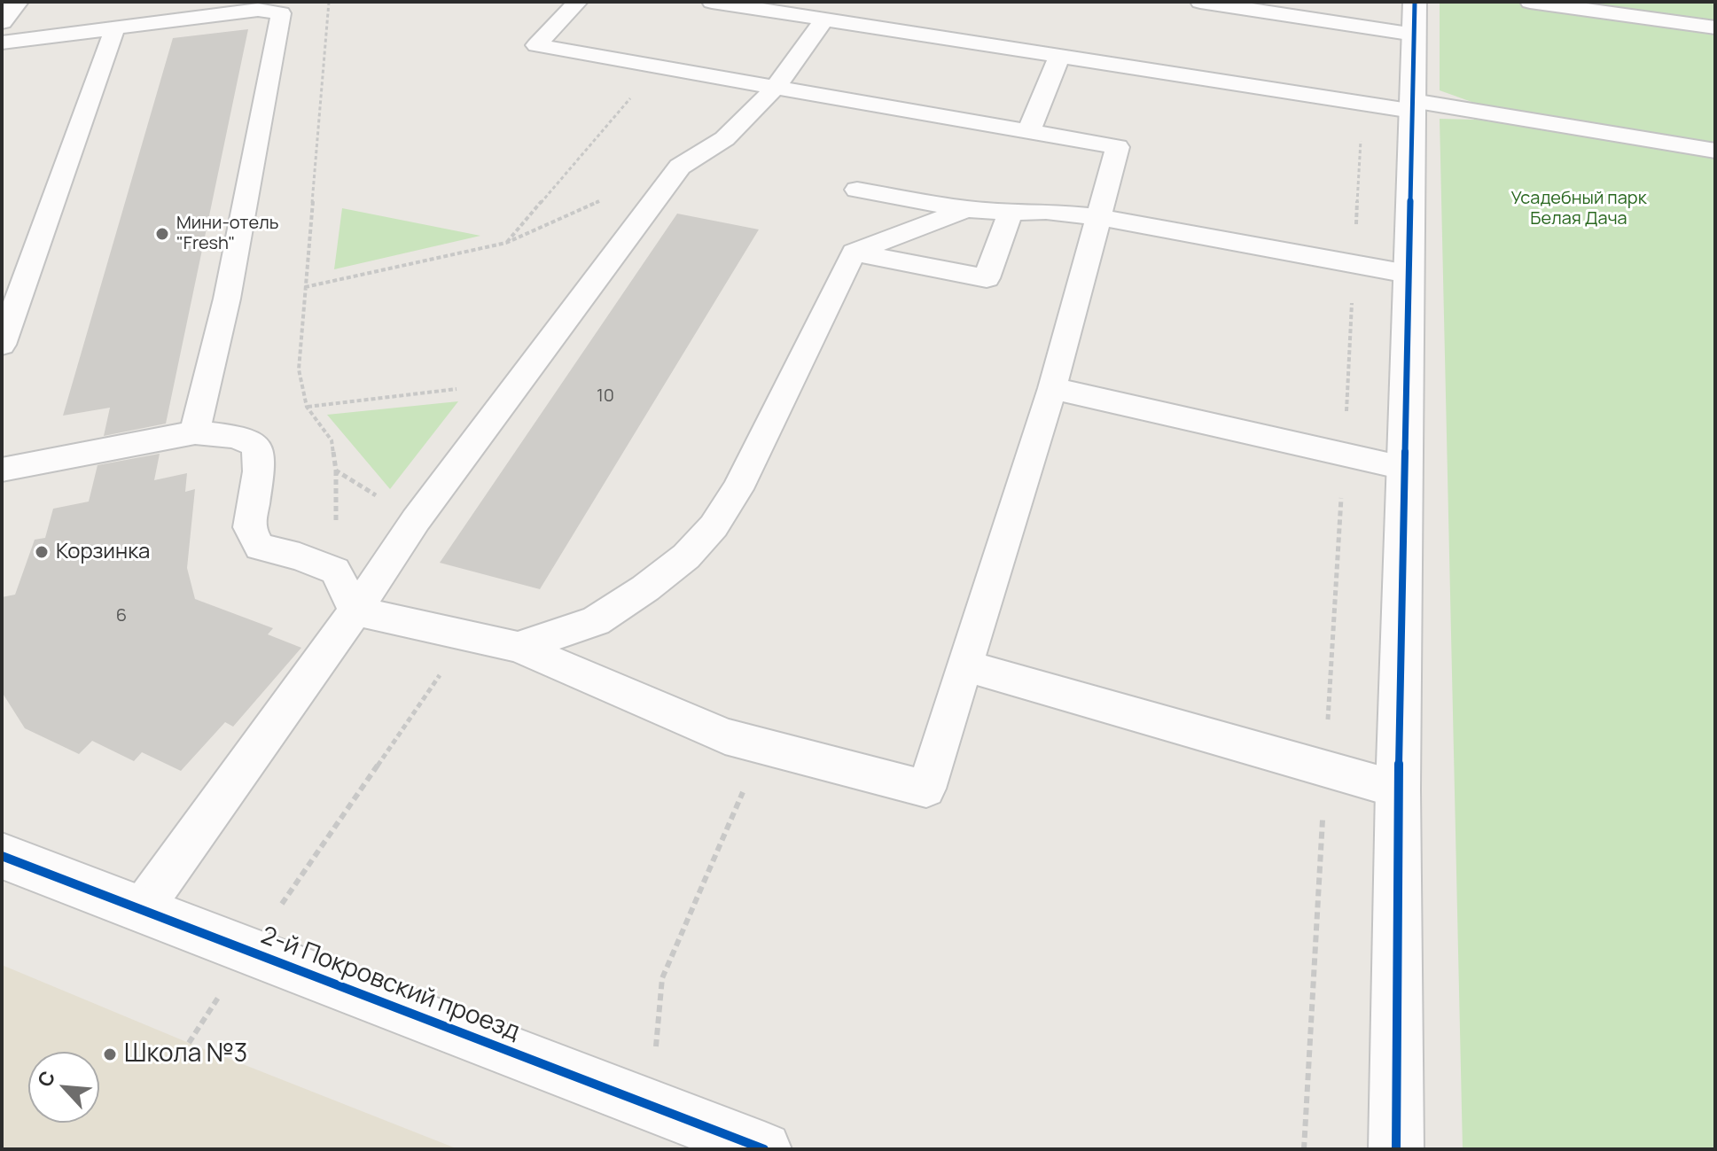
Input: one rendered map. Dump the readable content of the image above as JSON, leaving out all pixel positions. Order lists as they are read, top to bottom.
{
  "streets": {
    "street": ["2-й Покровский проезд"]
  },
  "parks": ["Усадебный парк Белая Дача"],
  "places": ["Мини-отель \"Fresh\"", "Корзинка", "Школа №3"],
  "house_numbers": ["10", "6"],
  "north": "top left"
}
